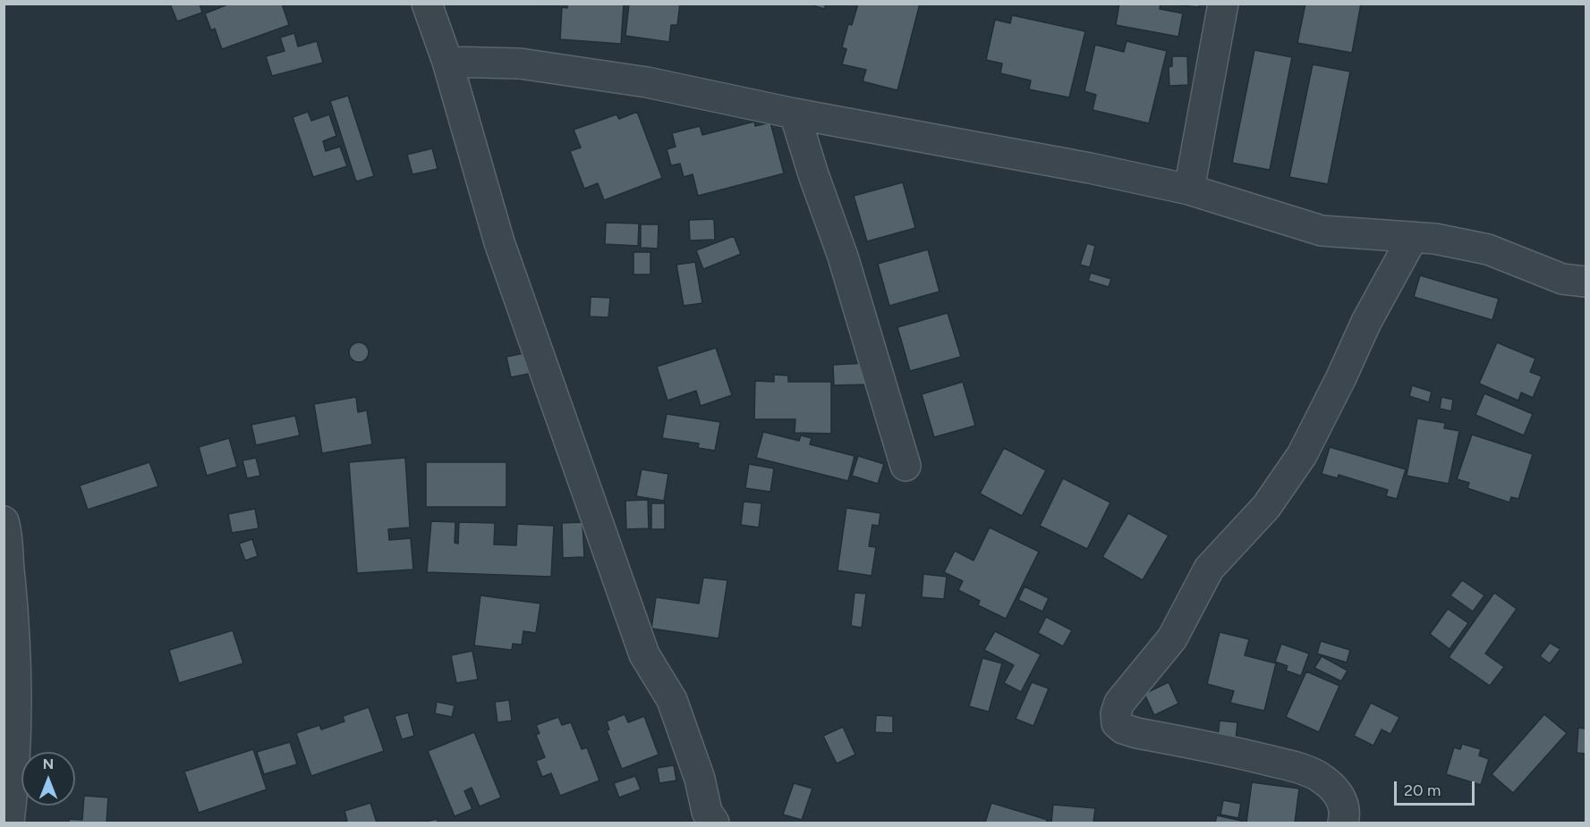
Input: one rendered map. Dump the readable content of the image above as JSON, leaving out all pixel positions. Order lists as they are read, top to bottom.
{
  "scale_bar": "20 m",
  "north": "top"
}
